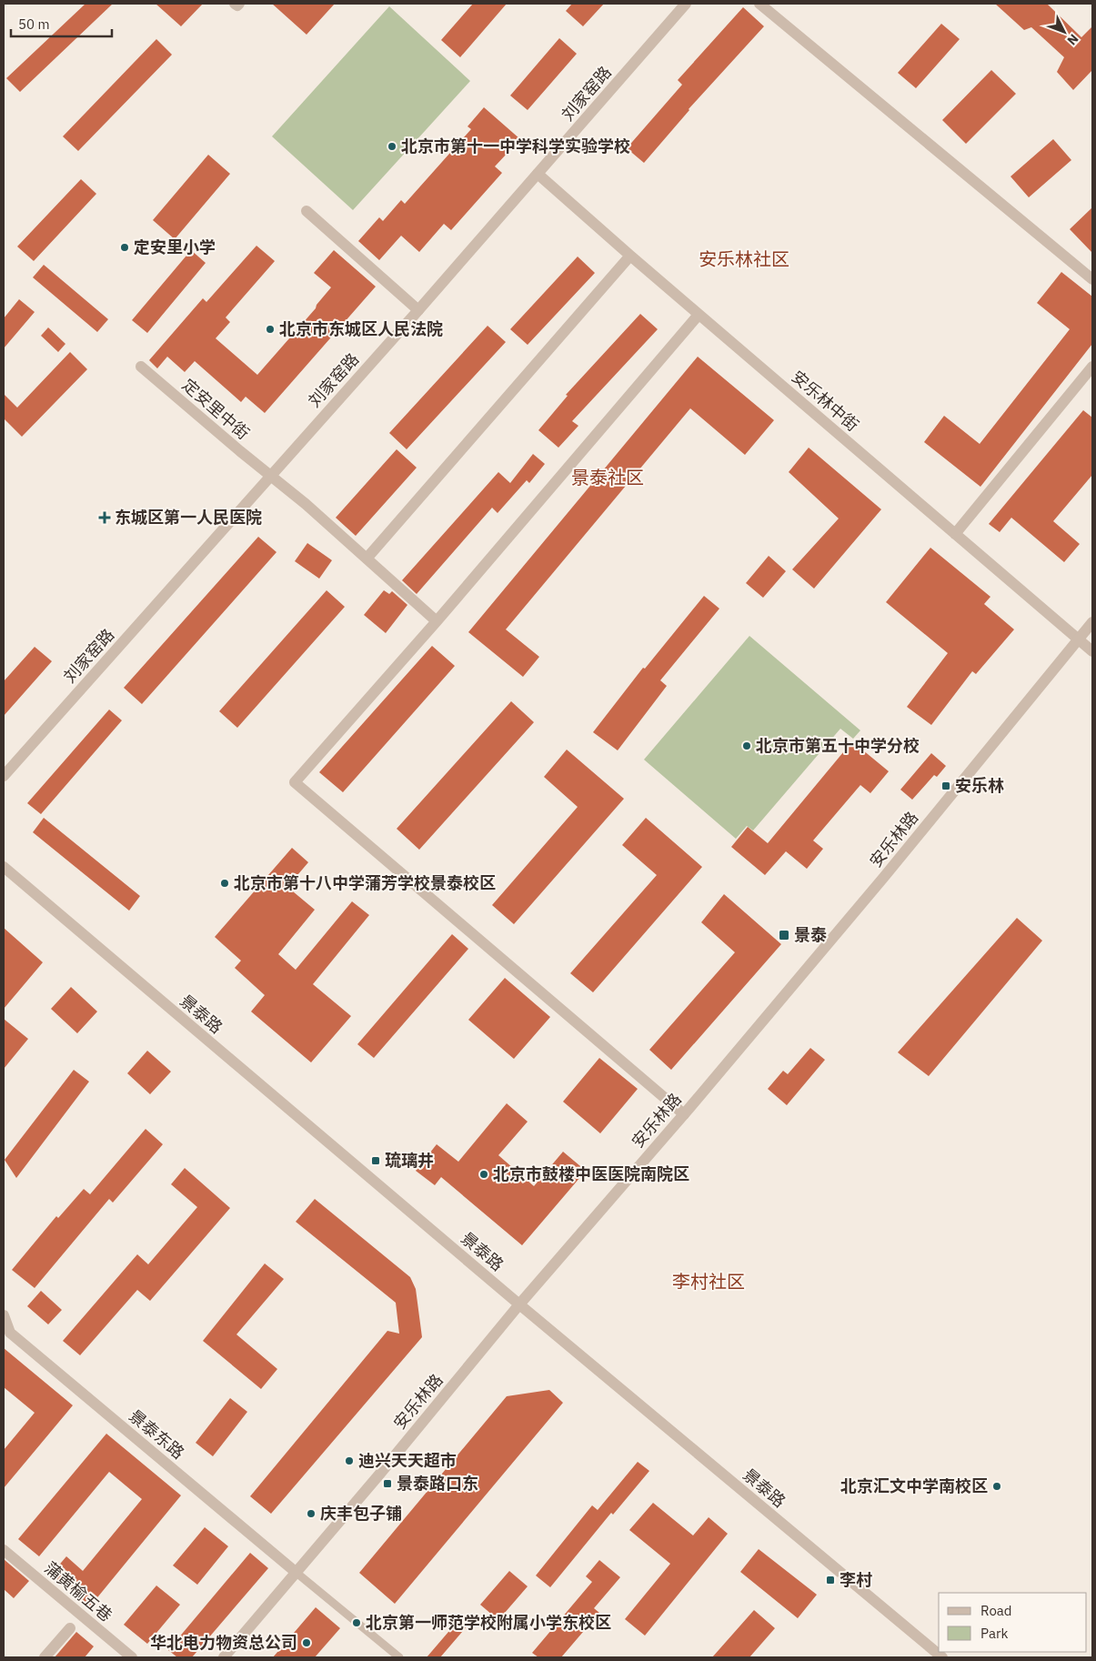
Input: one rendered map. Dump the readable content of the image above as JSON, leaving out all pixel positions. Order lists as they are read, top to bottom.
{
  "streets": {
    "street": [
      "刘家窑路",
      "安乐林中街",
      "定安里中街",
      "安乐林路",
      "景泰路",
      "景泰东路",
      "蒲黄榆五巷"
    ]
  },
  "crossings": [
    ["刘家窑路", "安乐林中街"],
    ["刘家窑路", "定安里中街"],
    ["安乐林中街", "安乐林路"],
    ["安乐林路", "景泰路"],
    ["安乐林路", "景泰东路"]
  ],
  "districts": ["安乐林社区", "景泰社区", "李村社区"],
  "places": {
    "other": [
      "北京市第十一中学科学实验学校",
      "定安里小学",
      "北京市东城区人民法院",
      "北京市第五十中学分校",
      "北京市第十八中学蒲芳学校景泰校区",
      "北京市鼓楼中医医院南院区",
      "迪兴天天超市",
      "北京汇文中学南校区",
      "庆丰包子铺",
      "北京第一师范学校附属小学东校区",
      "华北电力物资总公司"
    ],
    "health": ["东城区第一人民医院"],
    "transit": [
      "安乐林",
      "景泰",
      "琉璃井",
      "景泰路口东",
      "李村"
    ]
  },
  "legend": ["Road", "Park"],
  "scale_bar": "50 m",
  "north": "bottom right"
}
